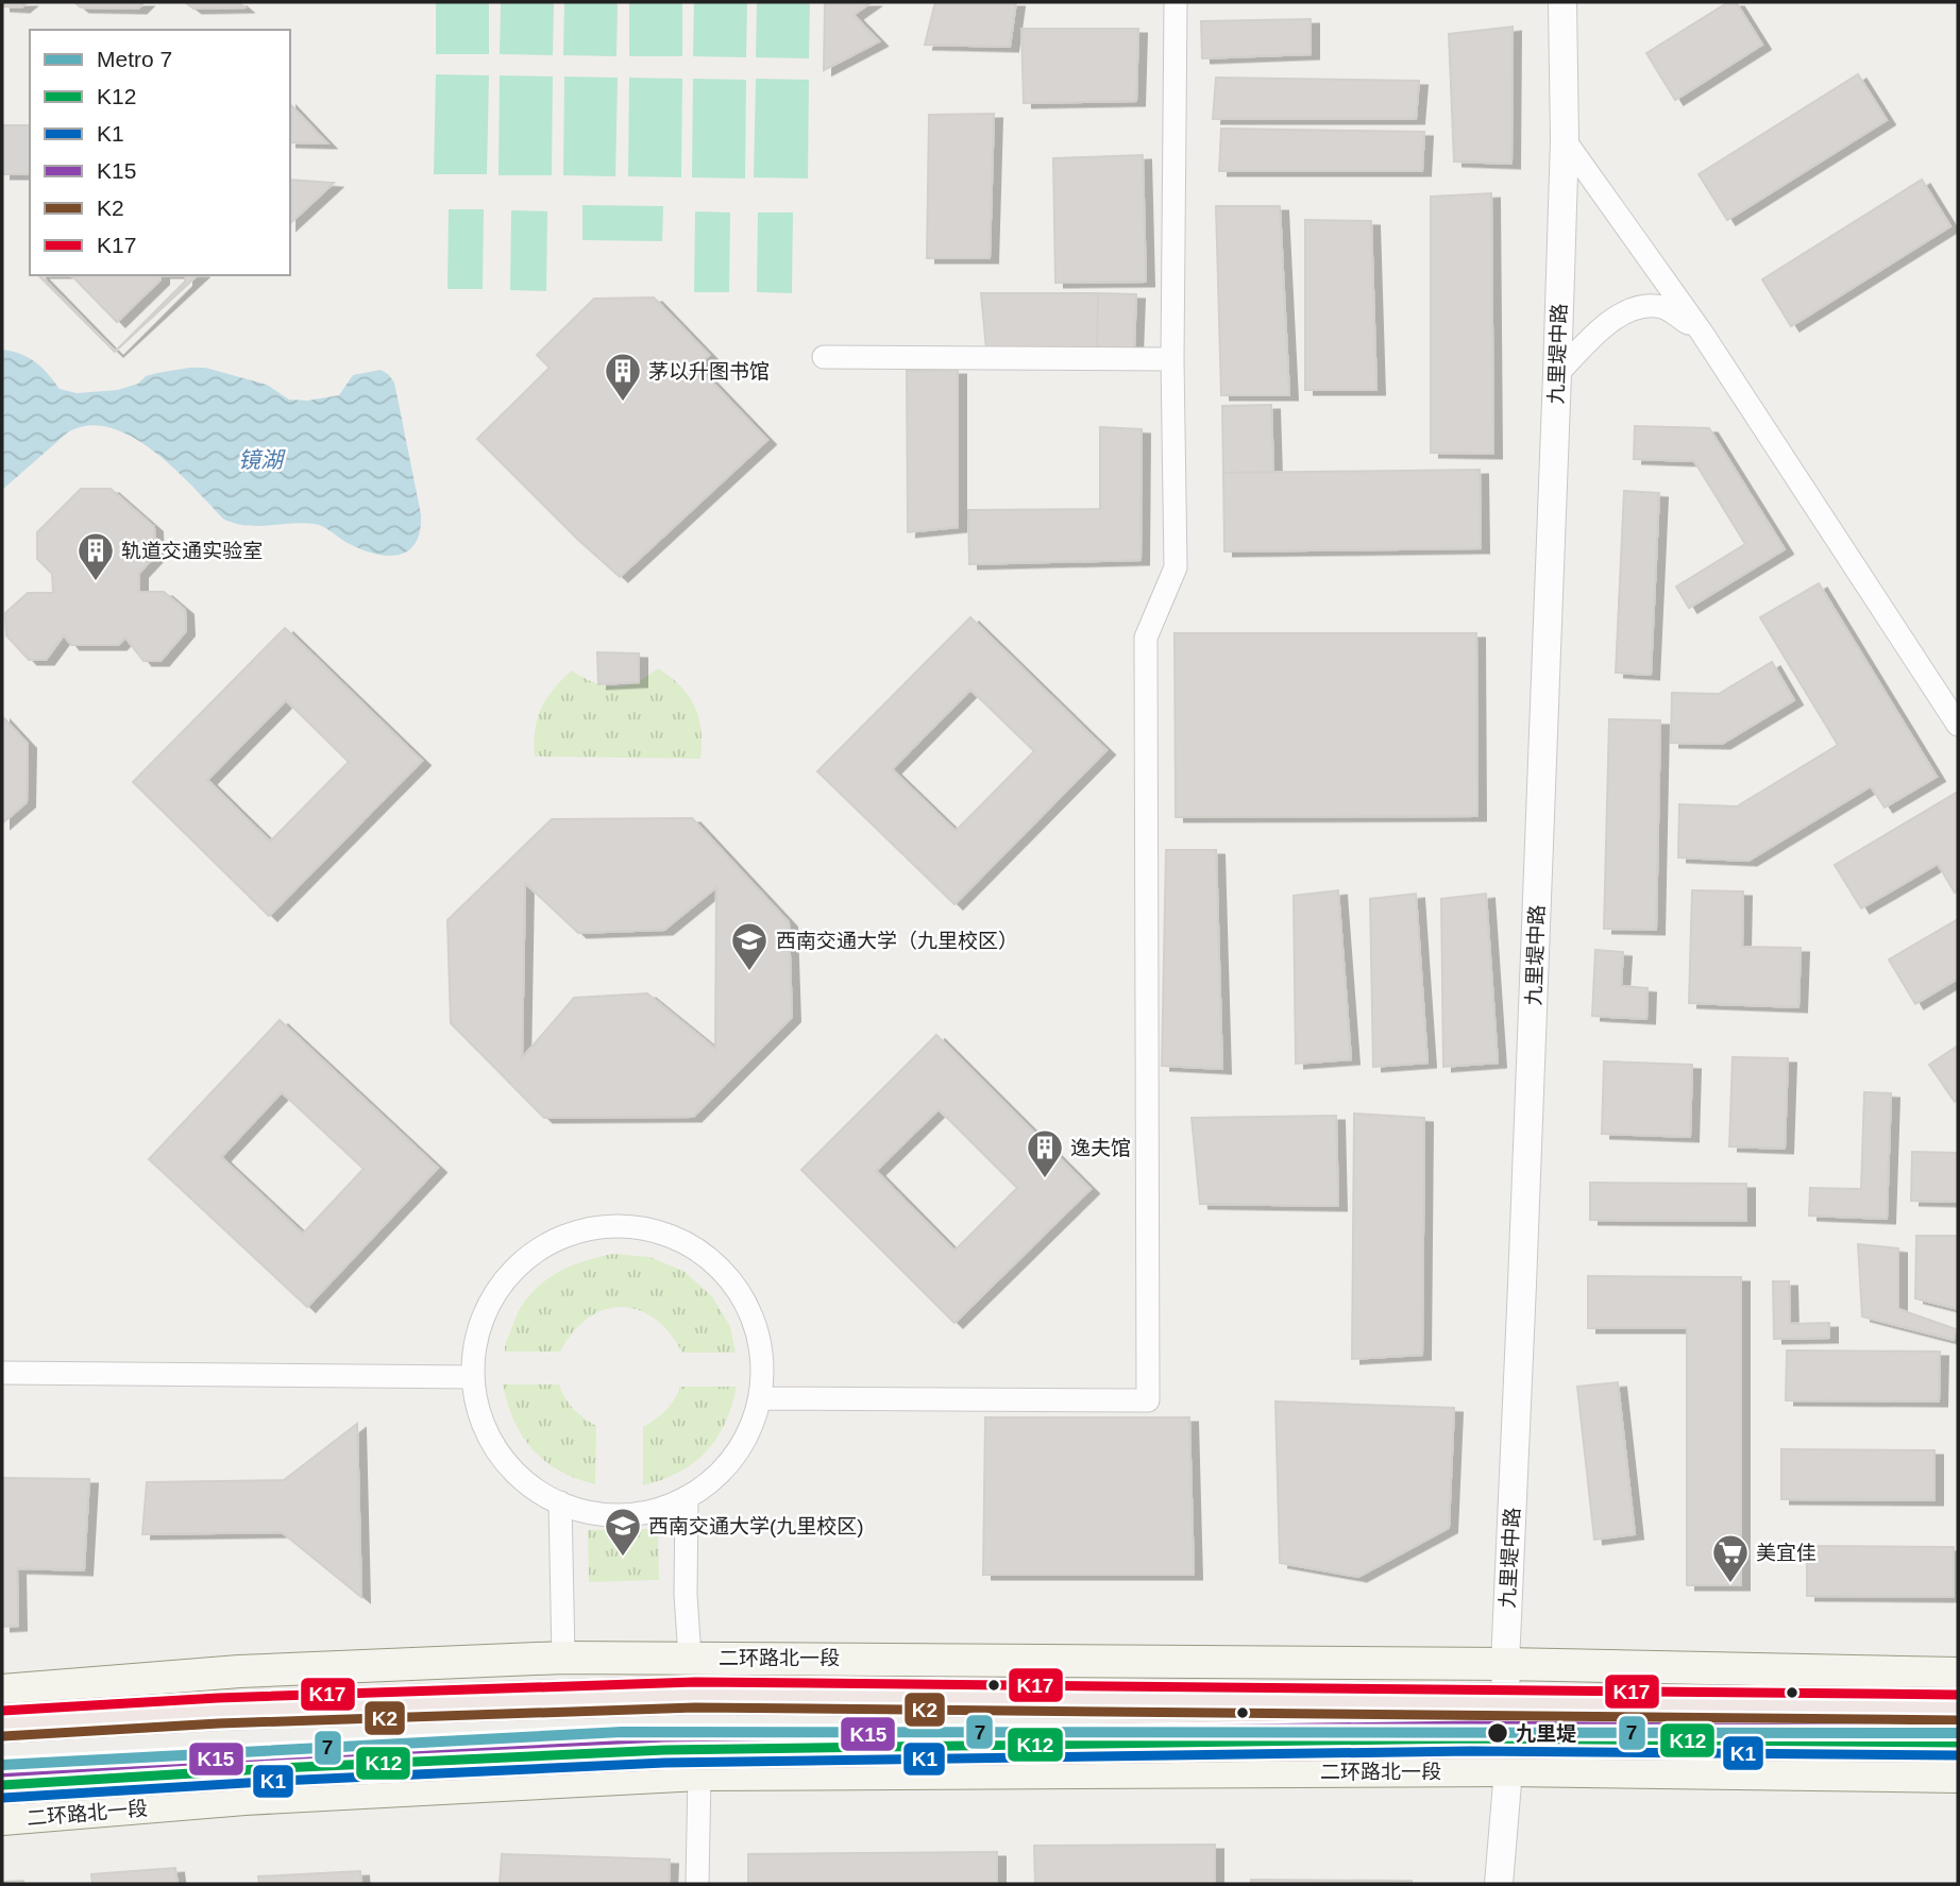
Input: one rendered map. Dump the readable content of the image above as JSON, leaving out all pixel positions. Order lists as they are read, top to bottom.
{
  "streets": {
    "main road": ["二环路北一段"],
    "street": ["九里堤中路"]
  },
  "crossings": [
    ["九里堤中路", "二环路北一段"]
  ],
  "water": ["镜湖"],
  "places": {
    "building": ["茅以升图书馆", "轨道交通实验室", "逸夫馆"],
    "school or university": ["西南交通大学（九里校区）", "西南交通大学(九里校区)"],
    "supermarket": ["美宜佳"],
    "other": ["九里堤"]
  },
  "lines": [
    "transit line K17",
    "transit line K2",
    "transit line K15",
    "metro line 7",
    "transit line K12",
    "transit line K1"
  ],
  "legend": [
    "Metro 7",
    "K12",
    "K1",
    "K15",
    "K2",
    "K17"
  ]
}
